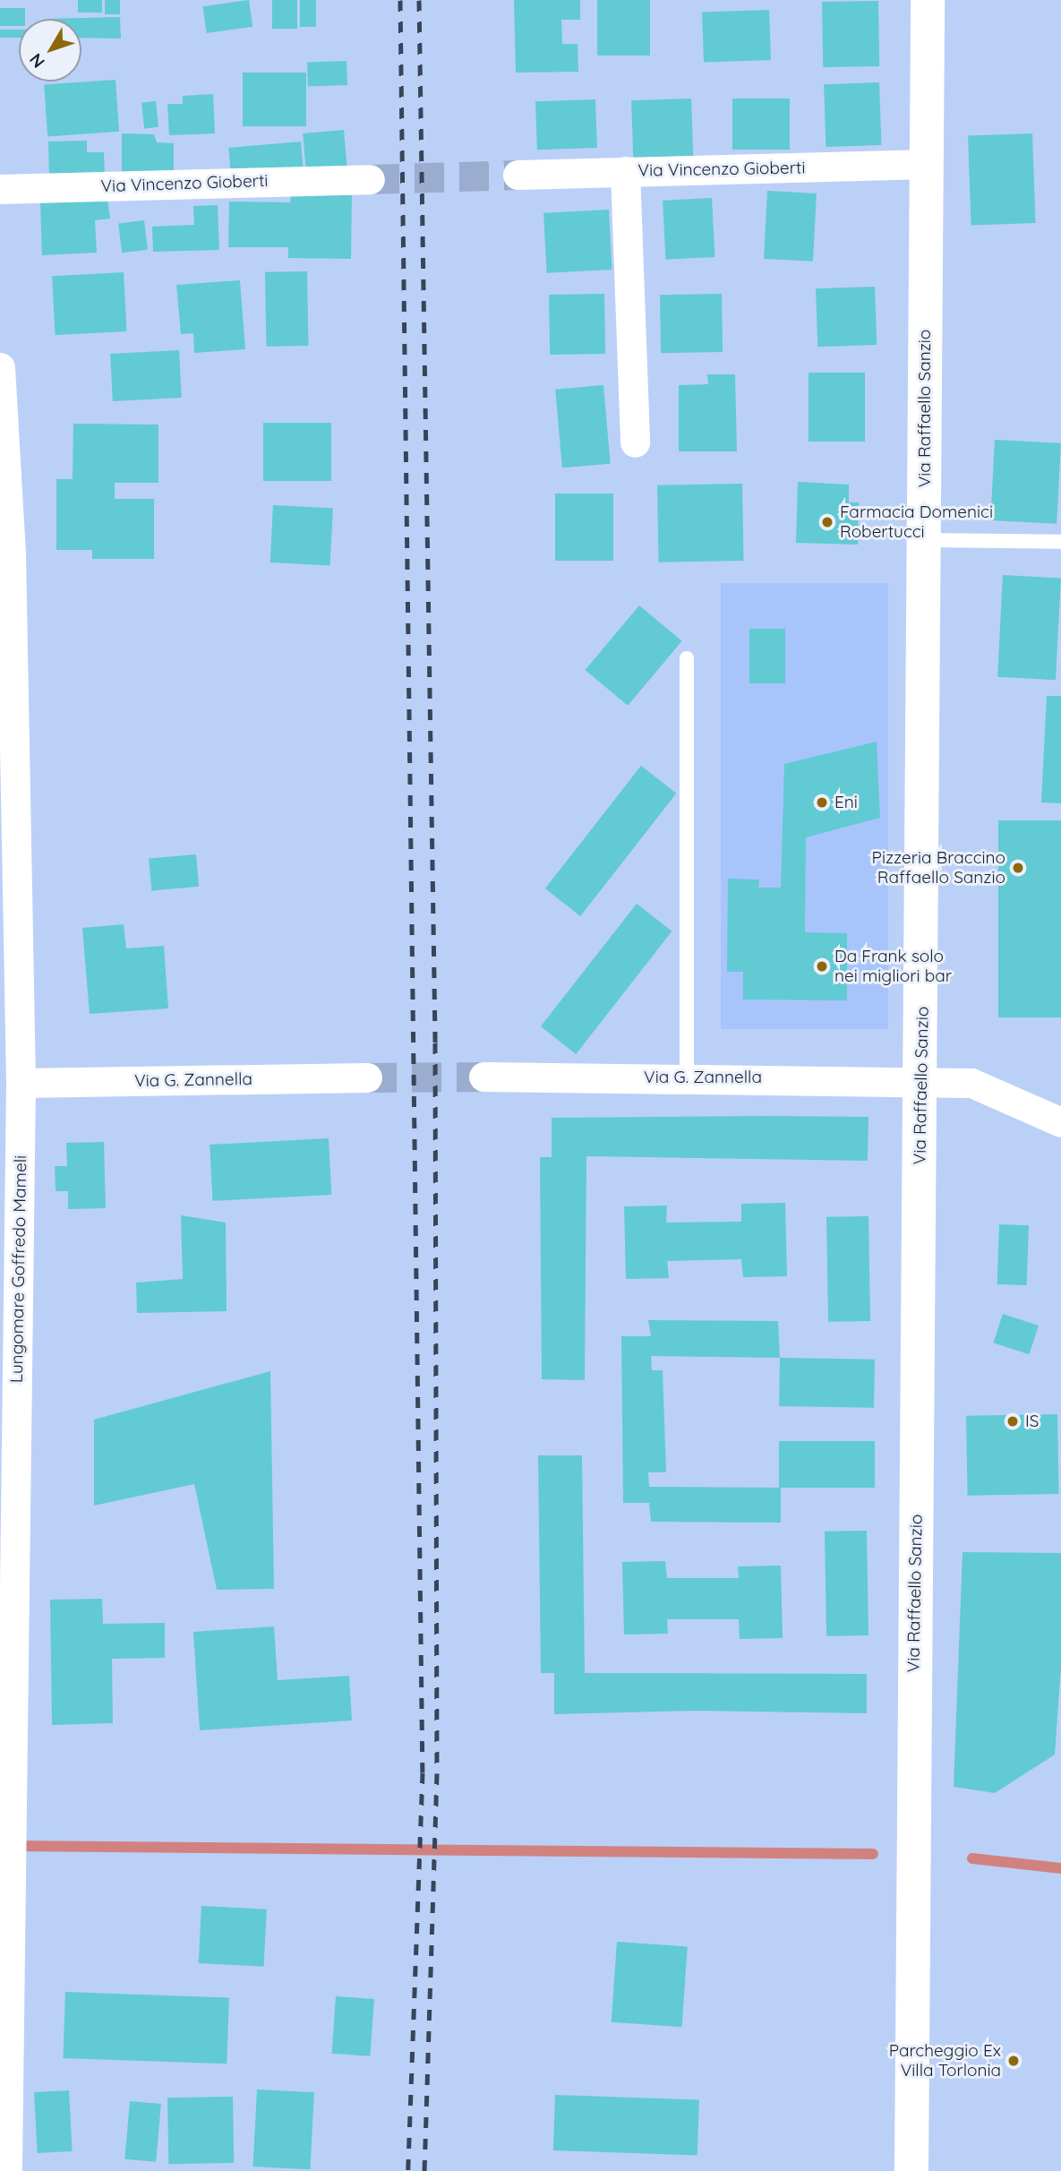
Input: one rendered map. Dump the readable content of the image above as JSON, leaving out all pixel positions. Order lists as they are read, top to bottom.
{
  "streets": {
    "main road": ["Via Raffaello Sanzio"],
    "street": ["Via Vincenzo Gioberti", "Via G. Zannella", "Lungomare Goffredo Mameli"]
  },
  "crossings": [
    ["Via Vincenzo Gioberti", "Via Raffaello Sanzio"],
    ["Via Raffaello Sanzio", "Via G. Zannella"],
    ["Via G. Zannella", "Lungomare Goffredo Mameli"]
  ],
  "places": [
    "Farmacia Domenici Robertucci",
    "Eni",
    "Pizzeria Braccino Raffaello Sanzio",
    "Da Frank solo nei migliori bar",
    "IS",
    "Parcheggio Ex Villa Torlonia"
  ],
  "north": "bottom left"
}
